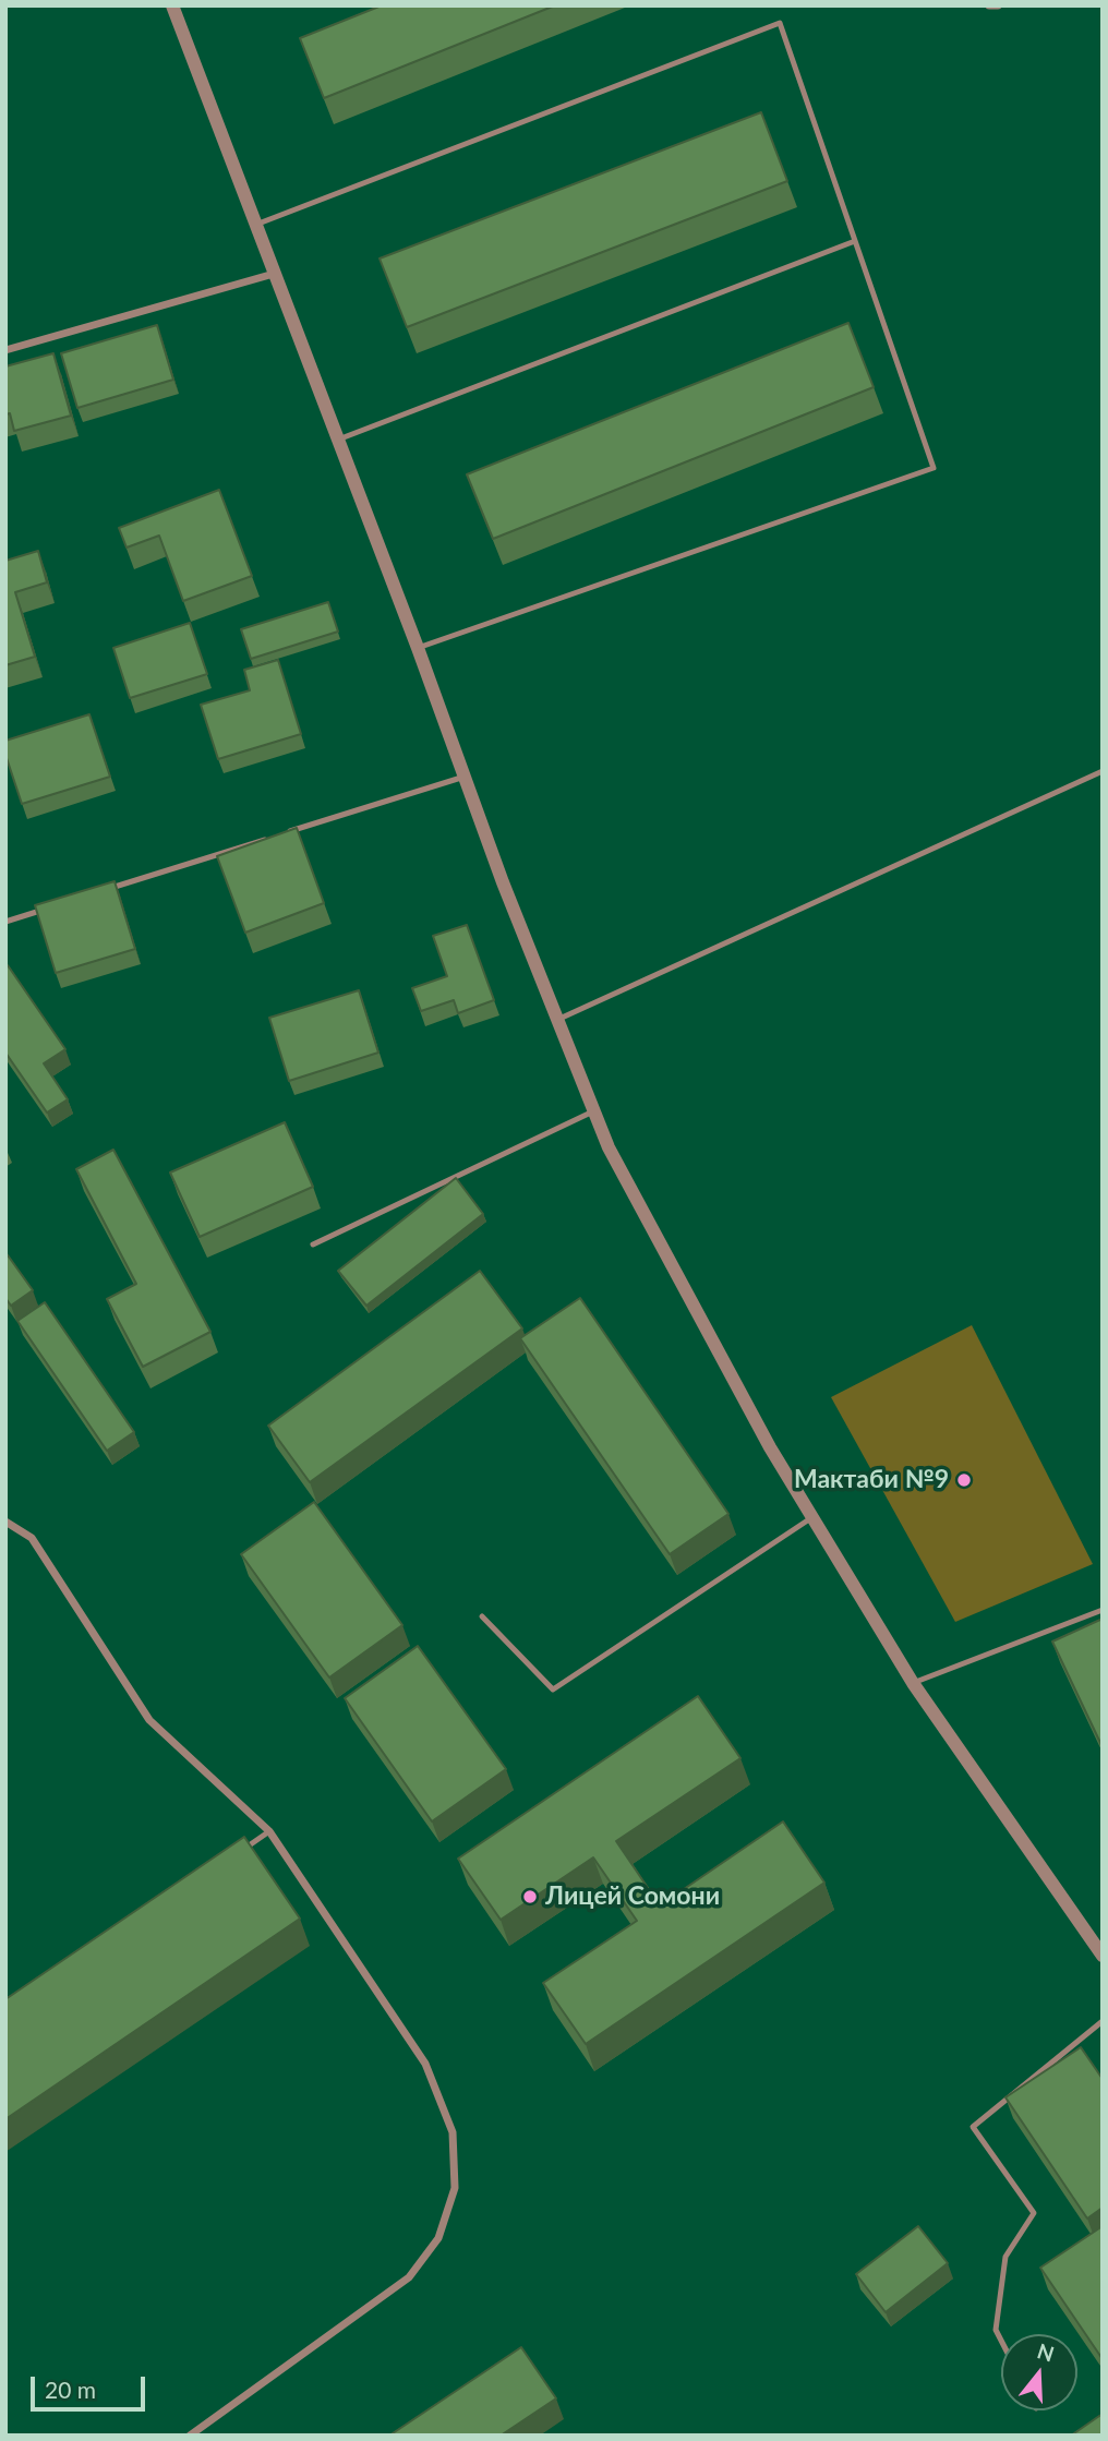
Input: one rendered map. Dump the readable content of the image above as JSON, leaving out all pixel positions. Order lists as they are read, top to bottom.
{
  "places": ["Мактаби №9", "Лицей Сомони"],
  "scale_bar": "20 m",
  "north": "top"
}
